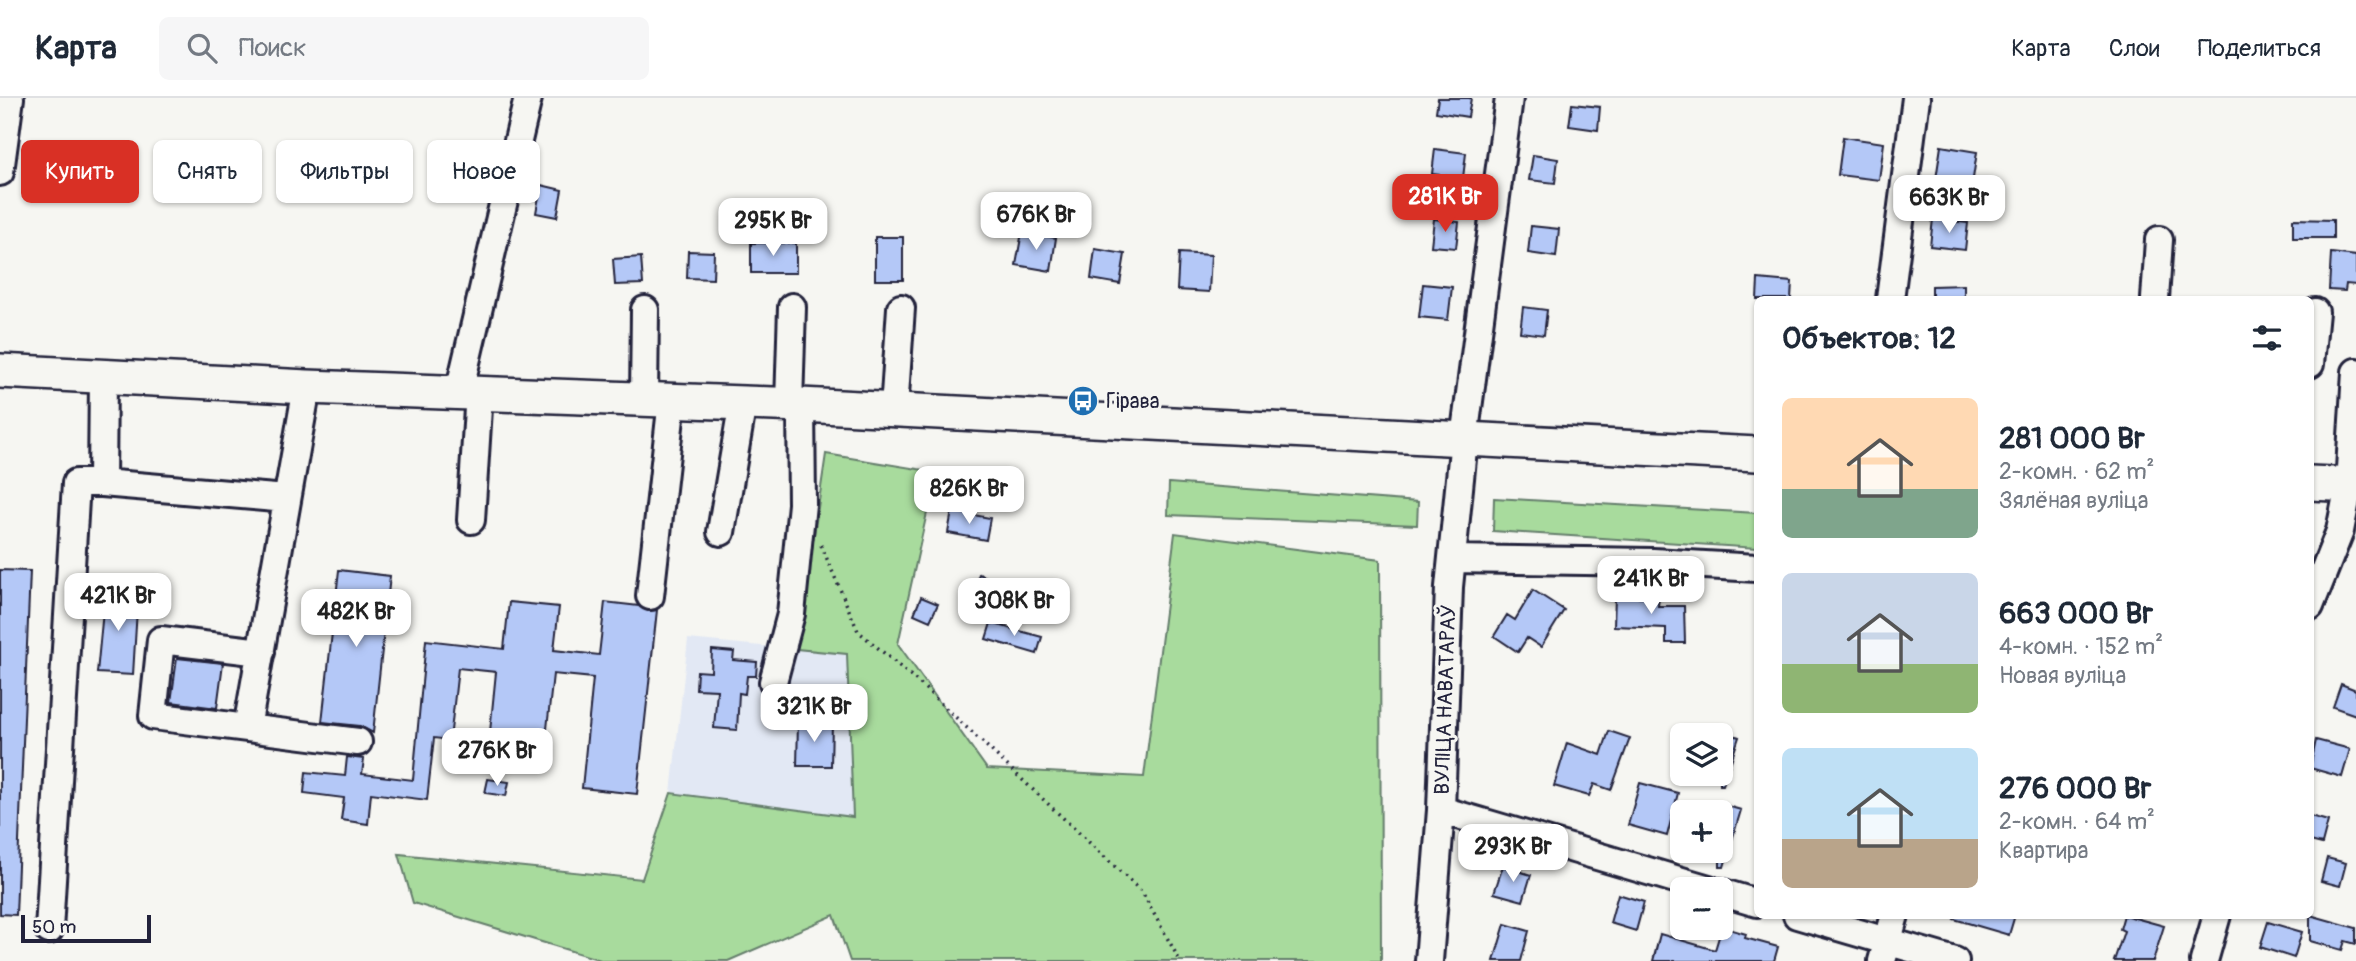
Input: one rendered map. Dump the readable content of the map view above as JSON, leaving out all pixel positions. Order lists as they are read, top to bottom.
{
  "streets": {
    "street": ["ВУЛІЦА НАВАТАРАЎ"]
  },
  "places": {
    "bus stop": ["Гірава"]
  },
  "scale_bar": "50 m",
  "page": {
    "header": "Карта",
    "search": "Поиск",
    "nav": ["Карта", "Слои", "Поделиться"],
    "chip": [
      "Купить",
      "Снять",
      "Фильтры",
      "Новое"
    ],
    "price": [
      "281K Br",
      "663K Br",
      "676K Br",
      "295K Br",
      "826K Br",
      "241K Br",
      "421K Br",
      "308K Br",
      "482K Br",
      "321K Br",
      "276K Br",
      "293K Br"
    ],
    "heading": "Объектов: 12",
    "list": [
      {
        "name": "281 000 Br",
        "note": "2-комн. · 62 m² · Зялёная вуліца"
      },
      {
        "name": "663 000 Br",
        "note": "4-комн. · 152 m² · Новая вуліца"
      },
      {
        "name": "276 000 Br",
        "note": "2-комн. · 64 m² · Квартира"
      }
    ],
    "map_buttons": ["+", "−"],
    "scale": "50 m"
  }
}
